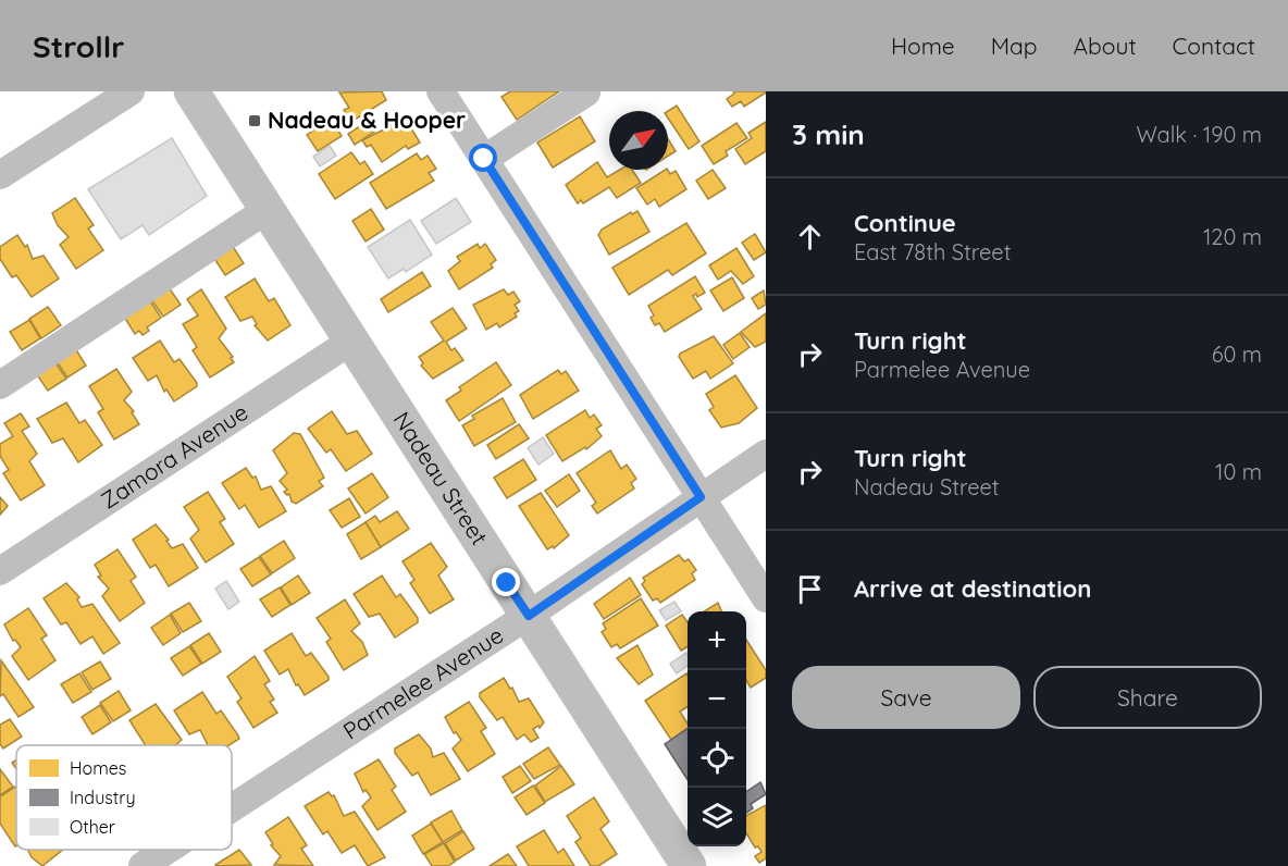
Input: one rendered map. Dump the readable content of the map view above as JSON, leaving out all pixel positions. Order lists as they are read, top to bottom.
{
  "streets": {
    "main road": ["Nadeau Street"],
    "street": ["Zamora Avenue", "Parmelee Avenue"]
  },
  "crossings": [
    ["Zamora Avenue", "Nadeau Street"],
    ["Nadeau Street", "Parmelee Avenue"]
  ],
  "places": {
    "transit": ["Nadeau & Hooper"]
  },
  "legend": ["Homes", "Industry", "Other"],
  "north": "top right",
  "page": {
    "header": "Strollr",
    "nav": [
      "Home",
      "Map",
      "About",
      "Contact"
    ],
    "heading": ["3 min", "Walk · 190 m"],
    "list": [
      ["Continue", "East 78th Street", "120 m"],
      ["Turn right", "Parmelee Avenue", "60 m"],
      ["Turn right", "Nadeau Street", "10 m"],
      "Arrive at destination"
    ],
    "map_buttons": ["+", "−"],
    "buttons": ["Save", "Share"]
  }
}
